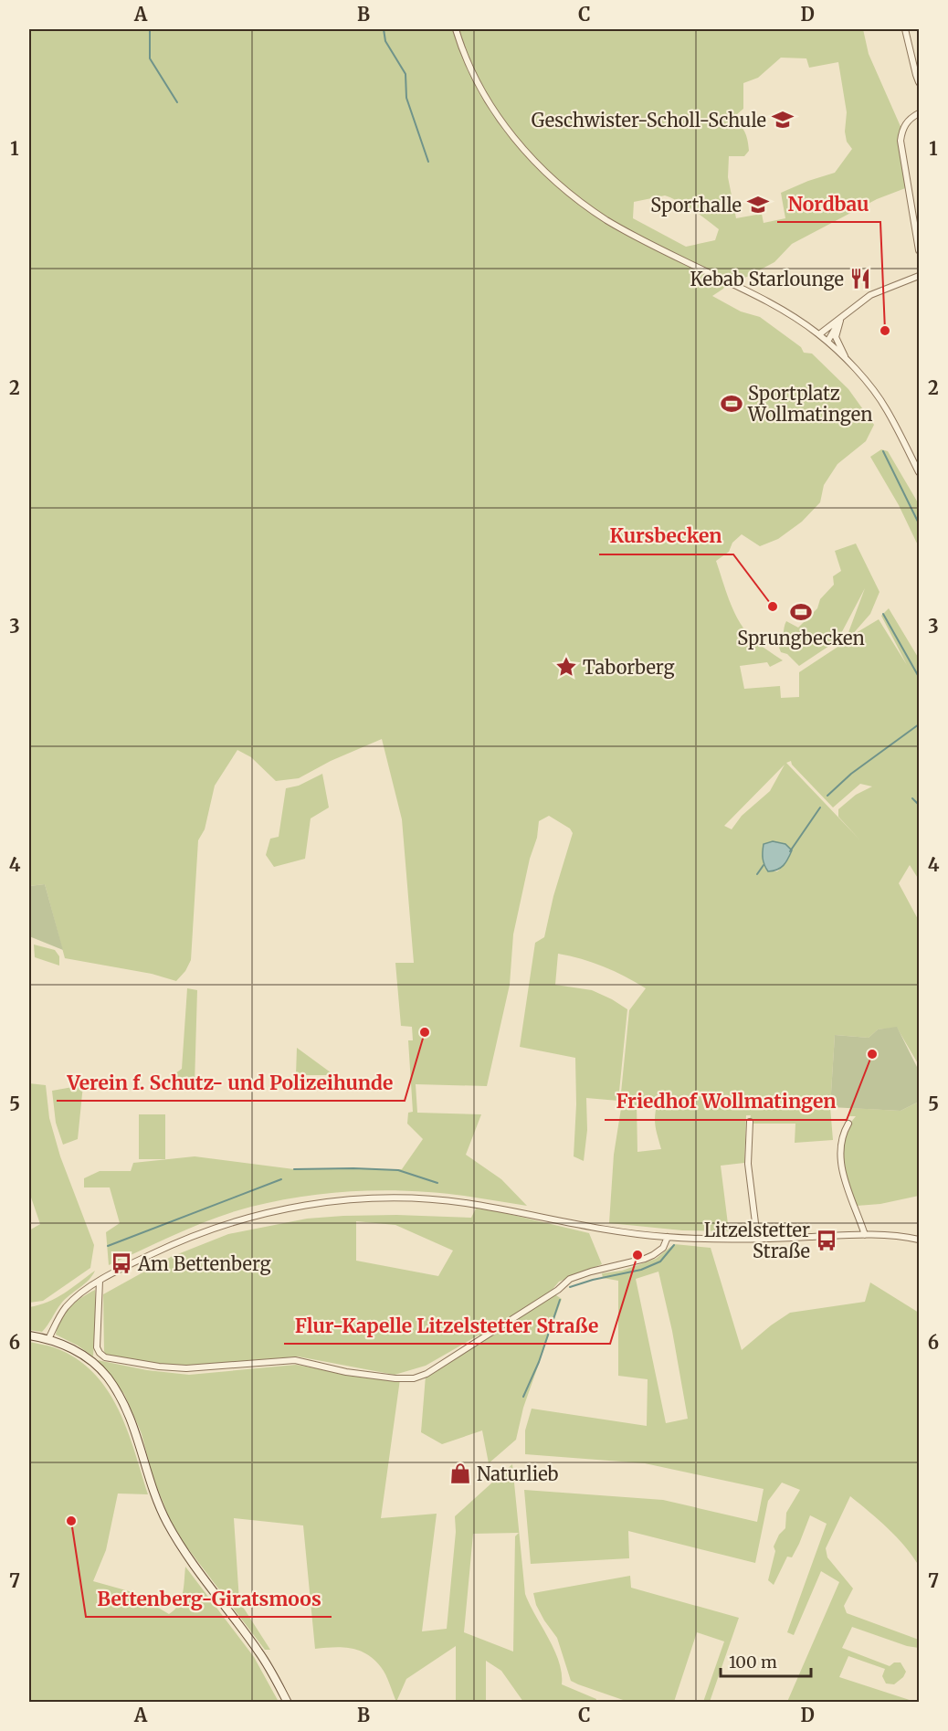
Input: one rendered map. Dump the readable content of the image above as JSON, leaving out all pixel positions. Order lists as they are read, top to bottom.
{
  "places": {
    "school or university": ["Geschwister-Scholl-Schule", "Sporthalle"],
    "restaurant": ["Kebab Starlounge"],
    "other": [
      "Nordbau",
      "Kursbecken",
      "Verein f. Schutz- und Polizeihunde",
      "Friedhof Wollmatingen",
      "Flur-Kapelle Litzelstetter Straße",
      "Bettenberg-Giratsmoos"
    ],
    "sports": ["Sportplatz Wollmatingen", "Sprungbecken"],
    "place": ["Taborberg"],
    "bus stop": ["Litzelstetter Straße", "Am Bettenberg"],
    "shop": ["Naturlieb"]
  },
  "scale_bar": "100 m",
  "grid": {
    "columns": [
      "A",
      "B",
      "C",
      "D"
    ],
    "rows": [
      "1",
      "2",
      "3",
      "4",
      "5",
      "6",
      "7"
    ]
  }
}
